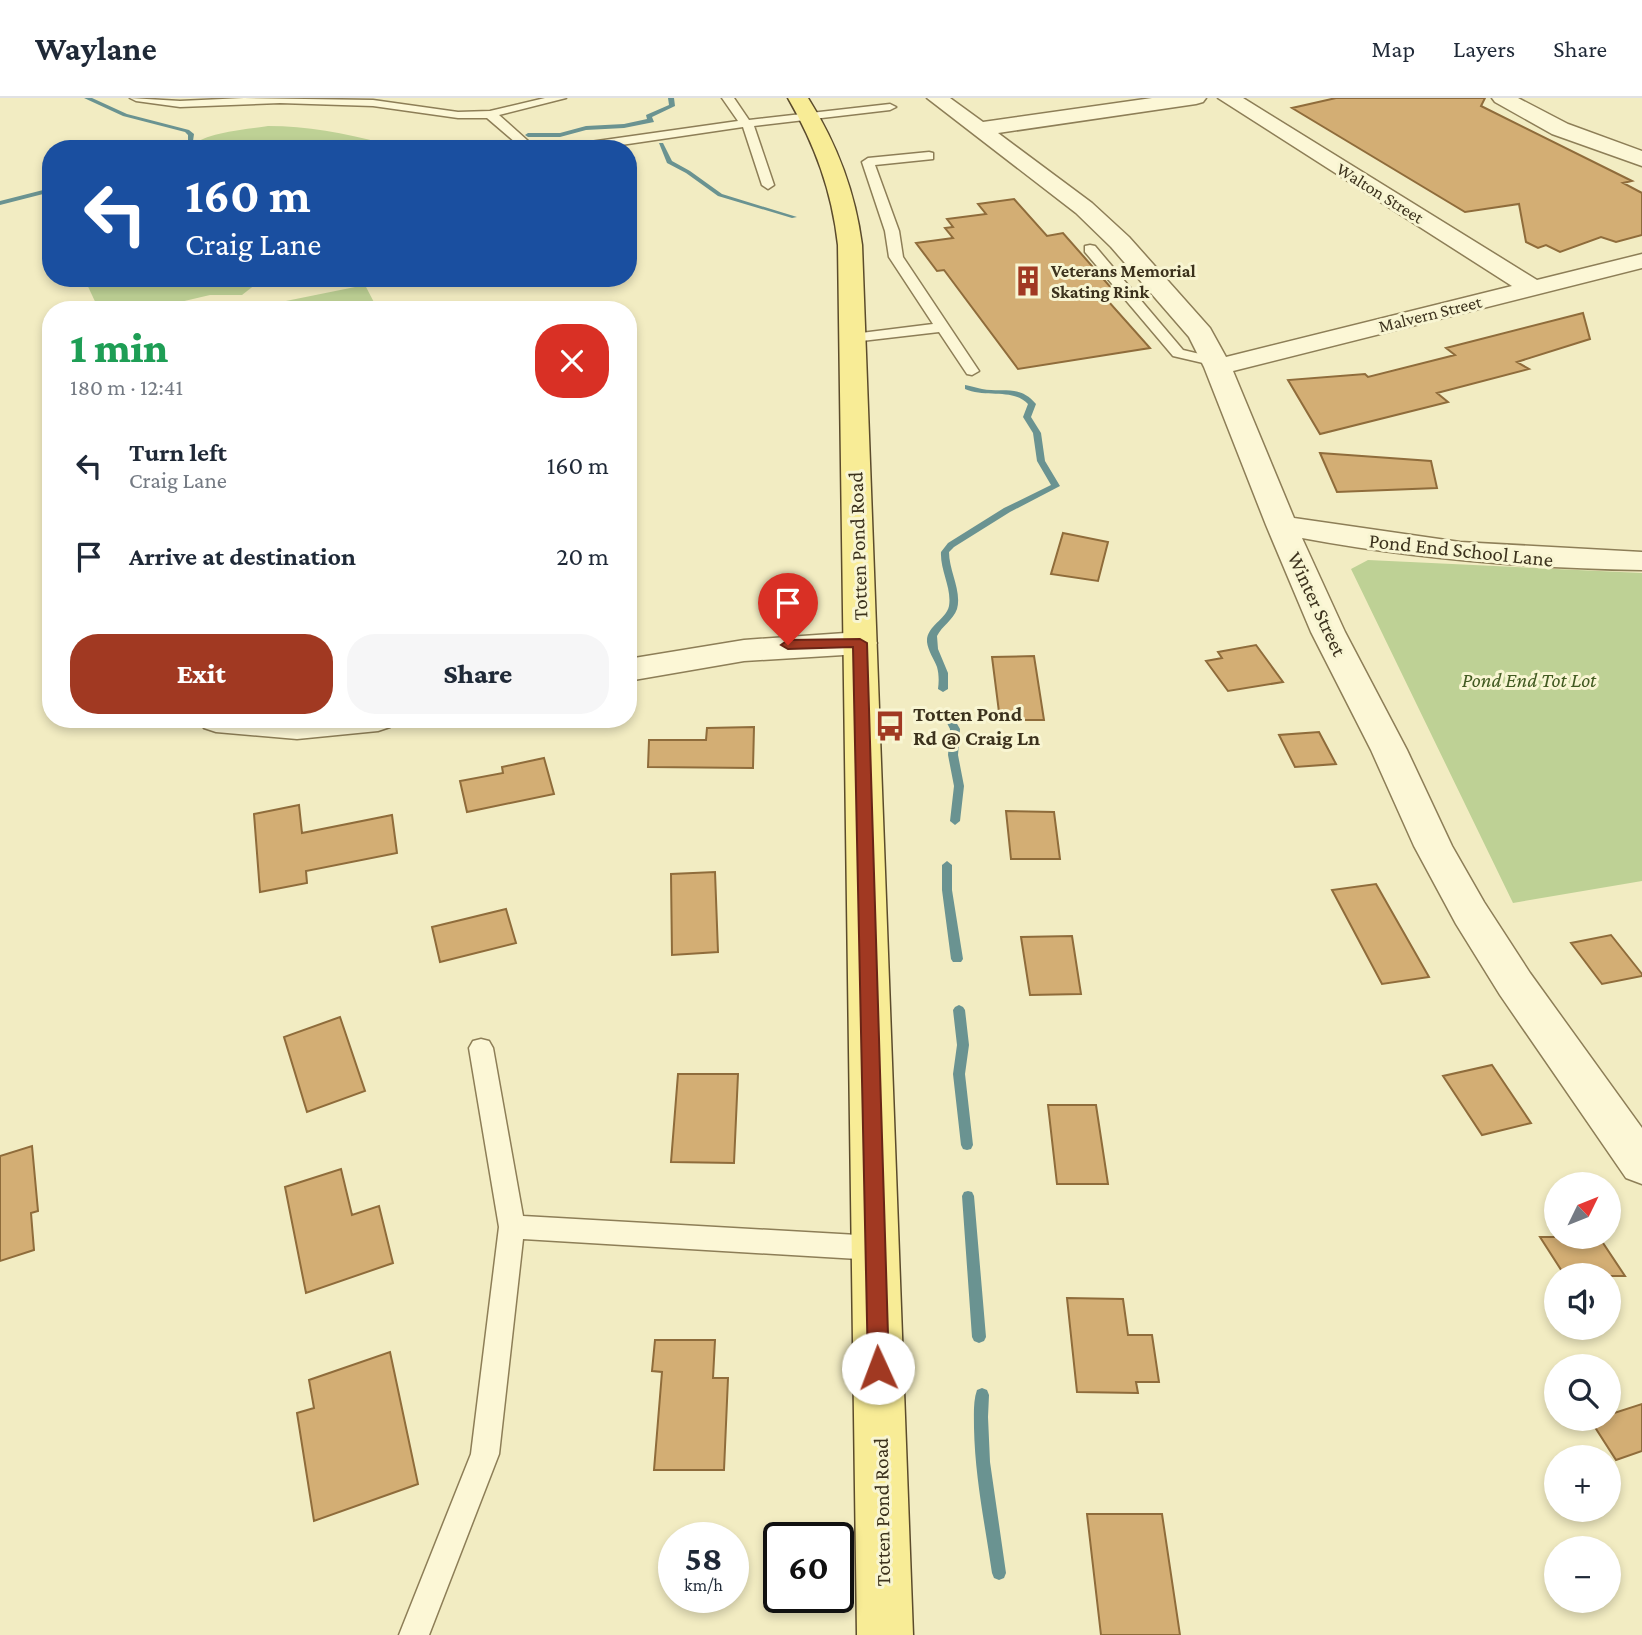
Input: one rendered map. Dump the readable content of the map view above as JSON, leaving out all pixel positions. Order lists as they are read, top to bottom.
{
  "streets": {
    "main road": ["Totten Pond Road"],
    "street": [
      "Walton Street",
      "Malvern Street",
      "Pond End School Lane",
      "Winter Street"
    ]
  },
  "crossings": [
    ["Walton Street", "Malvern Street"],
    ["Malvern Street", "Winter Street"],
    ["Pond End School Lane", "Winter Street"]
  ],
  "parks": ["Pond End Tot Lot"],
  "places": {
    "building": ["Veterans Memorial Skating Rink"],
    "bus stop": ["Totten Pond Rd @ Craig Ln"]
  },
  "north": "top right",
  "page": {
    "header": "Waylane",
    "nav": ["Map", "Layers", "Share"],
    "turn": ["160 m", "Craig Lane"],
    "heading": ["1 min", "180 m · 12:41"],
    "list": [
      {
        "name": "Turn left",
        "note": "Craig Lane",
        "value": "160 m"
      },
      {
        "name": "Arrive at destination",
        "value": "20 m"
      }
    ],
    "buttons": ["Exit", "Share"],
    "map_buttons": ["+", "−"],
    "speed": "58 km/h",
    "limit": "60"
  }
}
